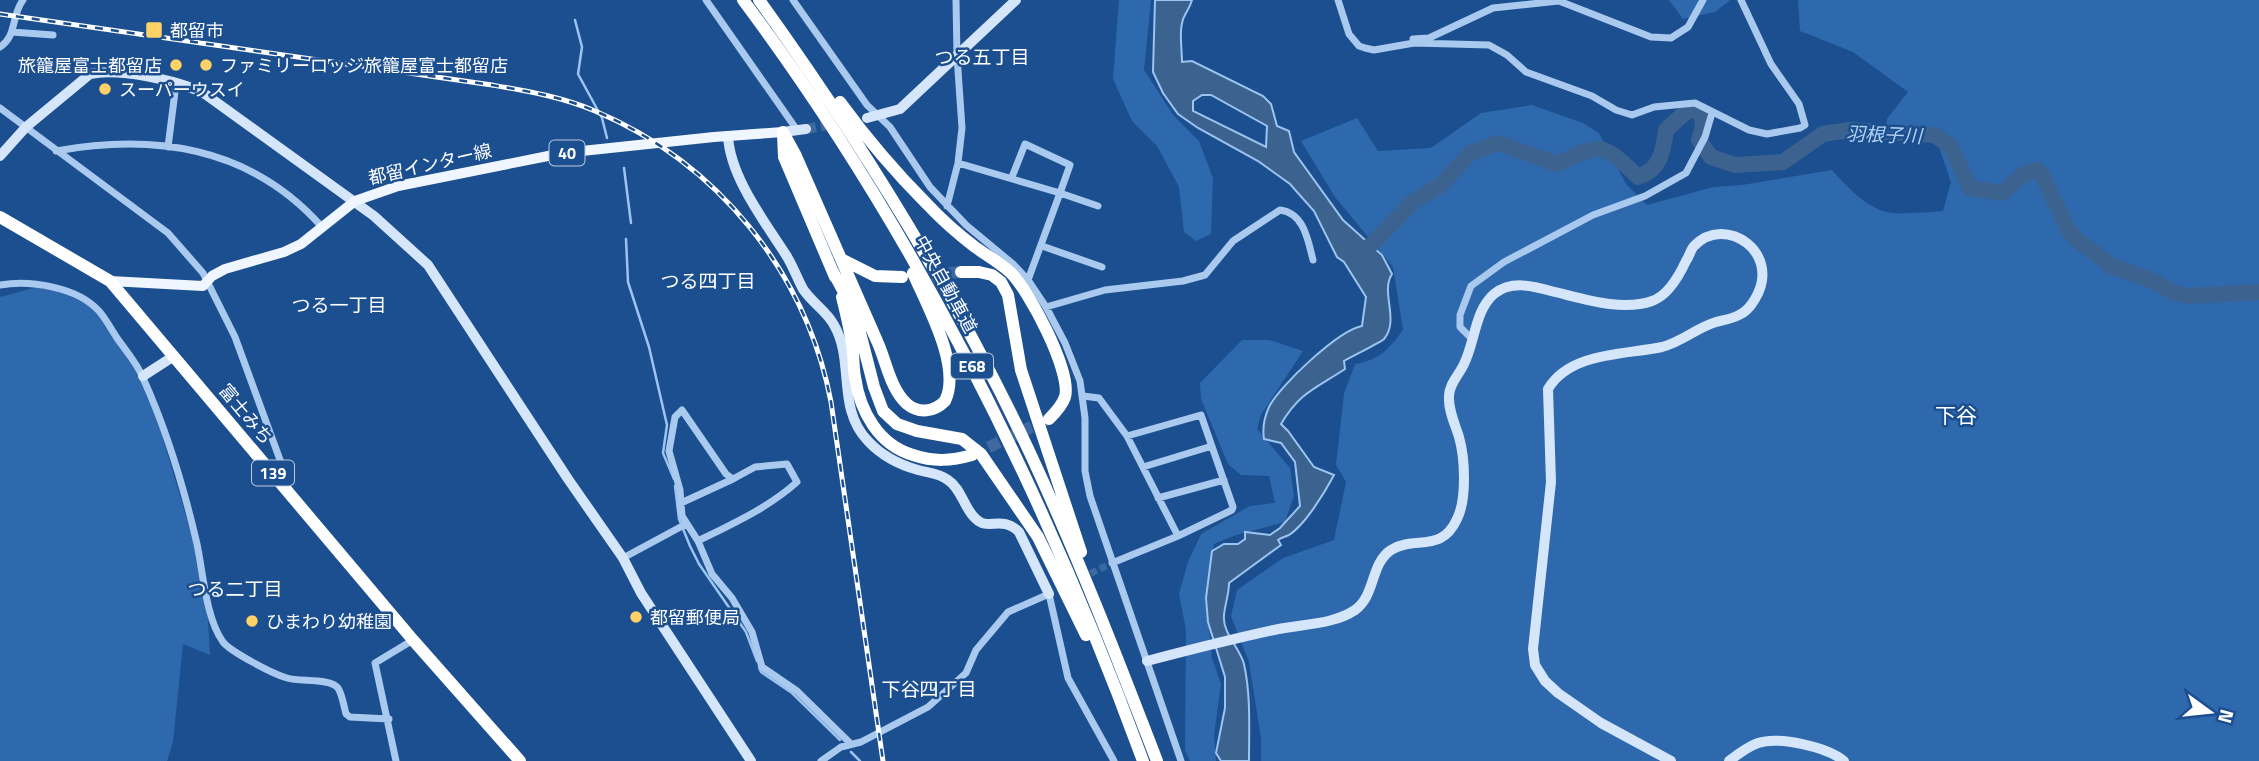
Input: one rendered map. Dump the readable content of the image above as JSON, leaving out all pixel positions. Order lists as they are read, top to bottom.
{
  "streets": {
    "highway": [
      "中央自動車道",
      "E68",
      "富士みち",
      "139"
    ],
    "main road": ["40", "都留インター線"]
  },
  "crossings": [
    ["都留インター線", "富士みち"]
  ],
  "districts": [
    "つる五丁目",
    "つる四丁目",
    "つる一丁目",
    "下谷",
    "つる二丁目",
    "下谷四丁目"
  ],
  "water": ["羽根子川"],
  "places": {
    "transit": ["都留市"],
    "other": [
      "旅籠屋富士都留店",
      "ファミリーロッジ旅籠屋富士都留店",
      "スーパーウスイ",
      "都留郵便局",
      "ひまわり幼稚園"
    ]
  },
  "north": "right"
}
